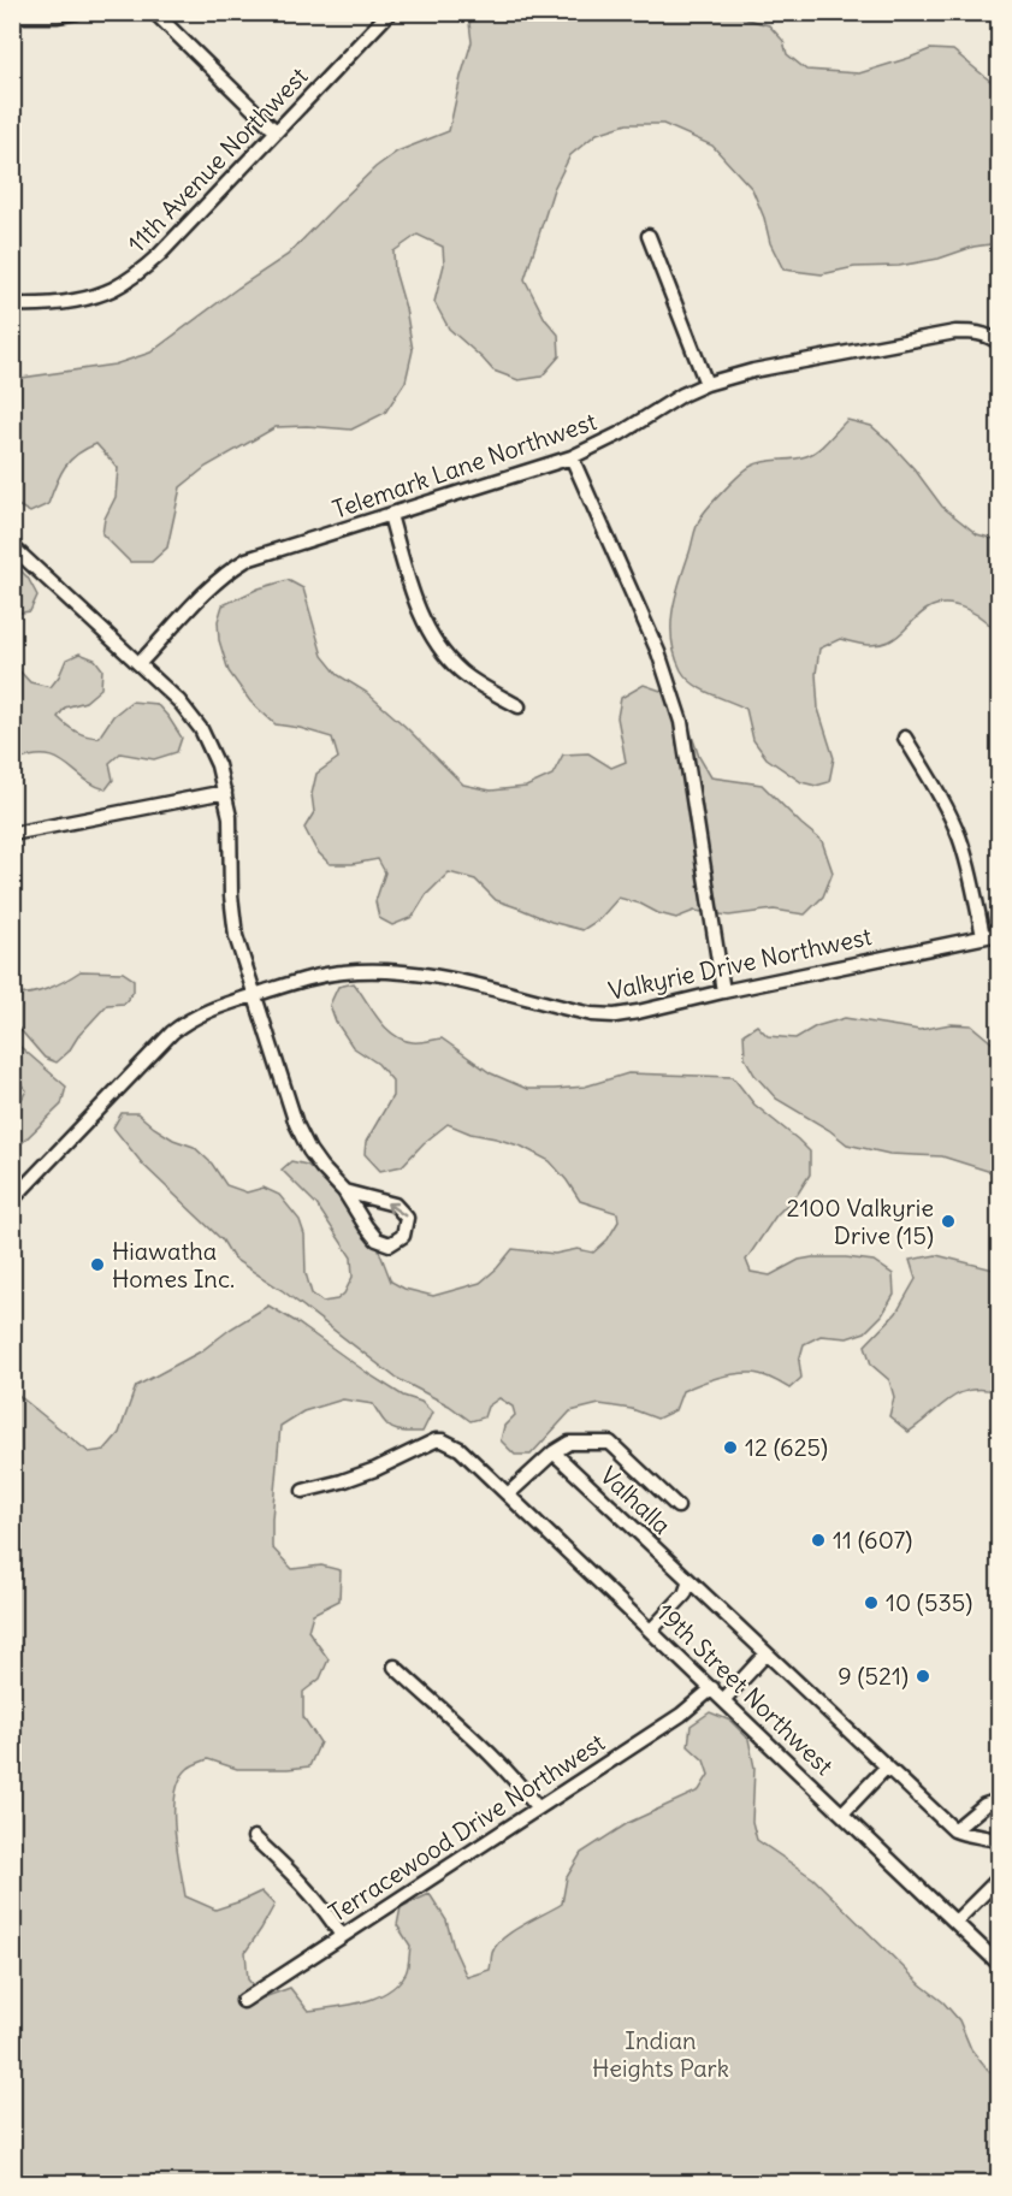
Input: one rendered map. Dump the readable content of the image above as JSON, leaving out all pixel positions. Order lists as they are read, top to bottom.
{
  "streets": {
    "street": [
      "11th Avenue Northwest",
      "Telemark Lane Northwest",
      "Valkyrie Drive Northwest",
      "Valhalla",
      "19th Street Northwest",
      "Terracewood Drive Northwest"
    ]
  },
  "crossings": [
    ["Valhalla", "19th Street Northwest"],
    ["19th Street Northwest", "Terracewood Drive Northwest"]
  ],
  "parks": ["Indian Heights Park"],
  "places": [
    "2100 Valkyrie Drive (15)",
    "Hiawatha Homes Inc.",
    "12 (625)",
    "11 (607)",
    "10 (535)",
    "9 (521)"
  ]
}
